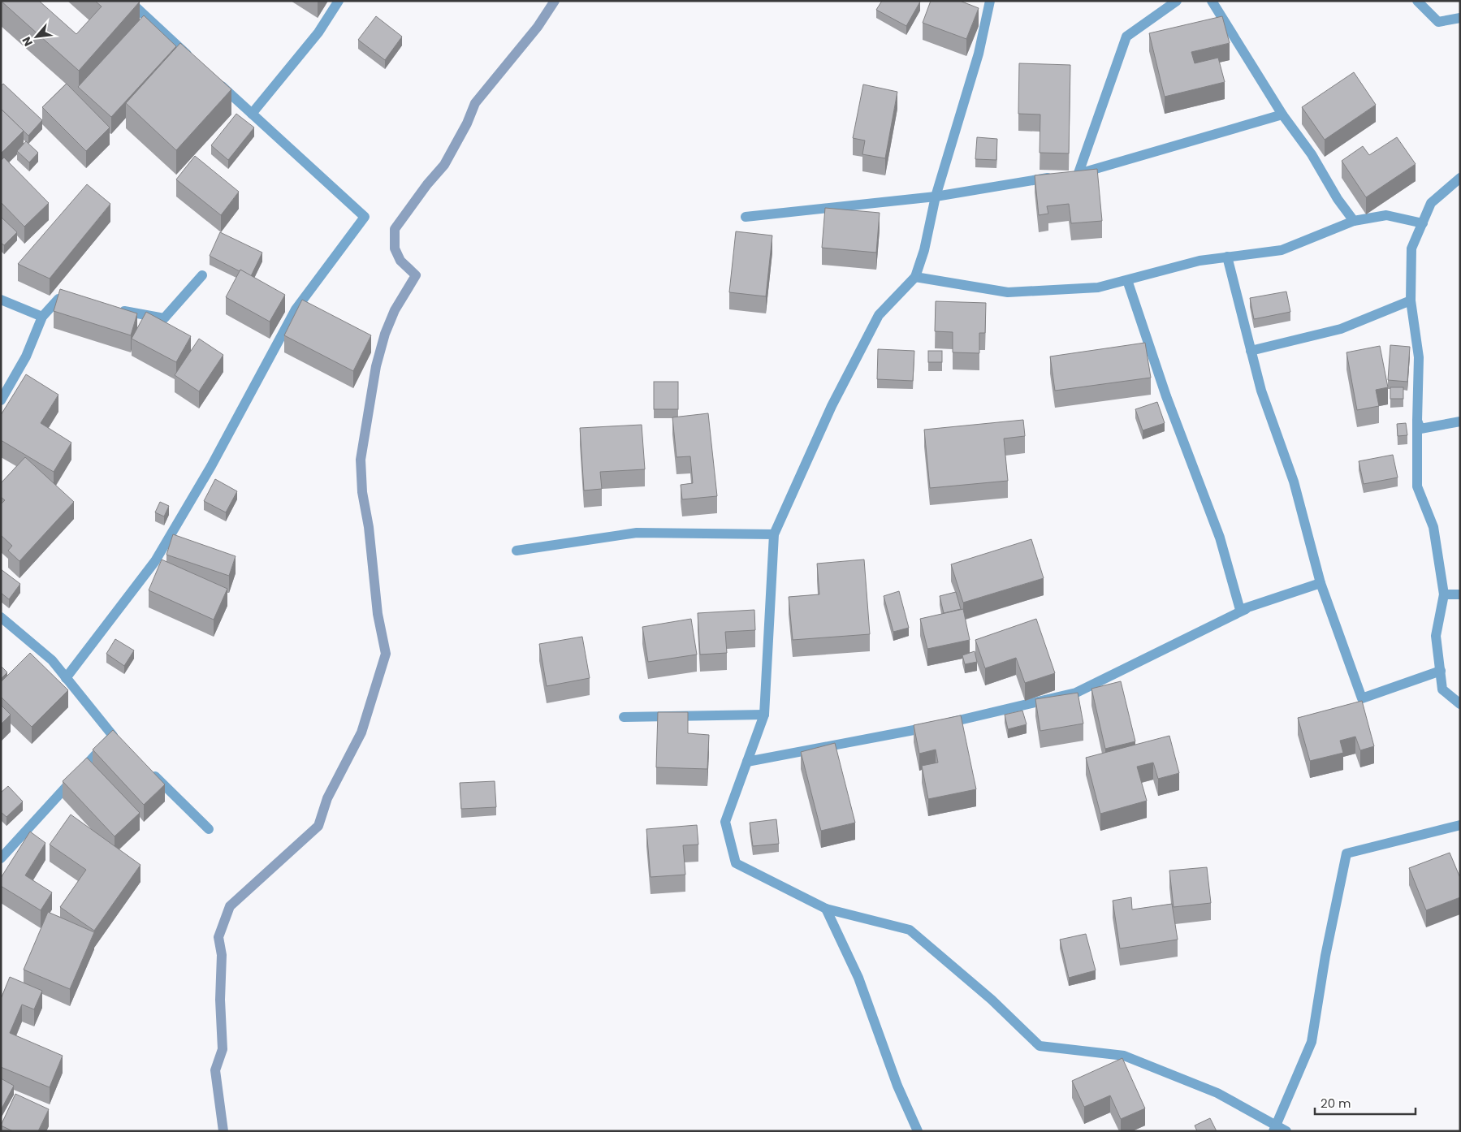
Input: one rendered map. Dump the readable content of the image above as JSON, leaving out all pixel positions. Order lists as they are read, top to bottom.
{
  "scale_bar": "20 m",
  "north": "bottom left"
}
